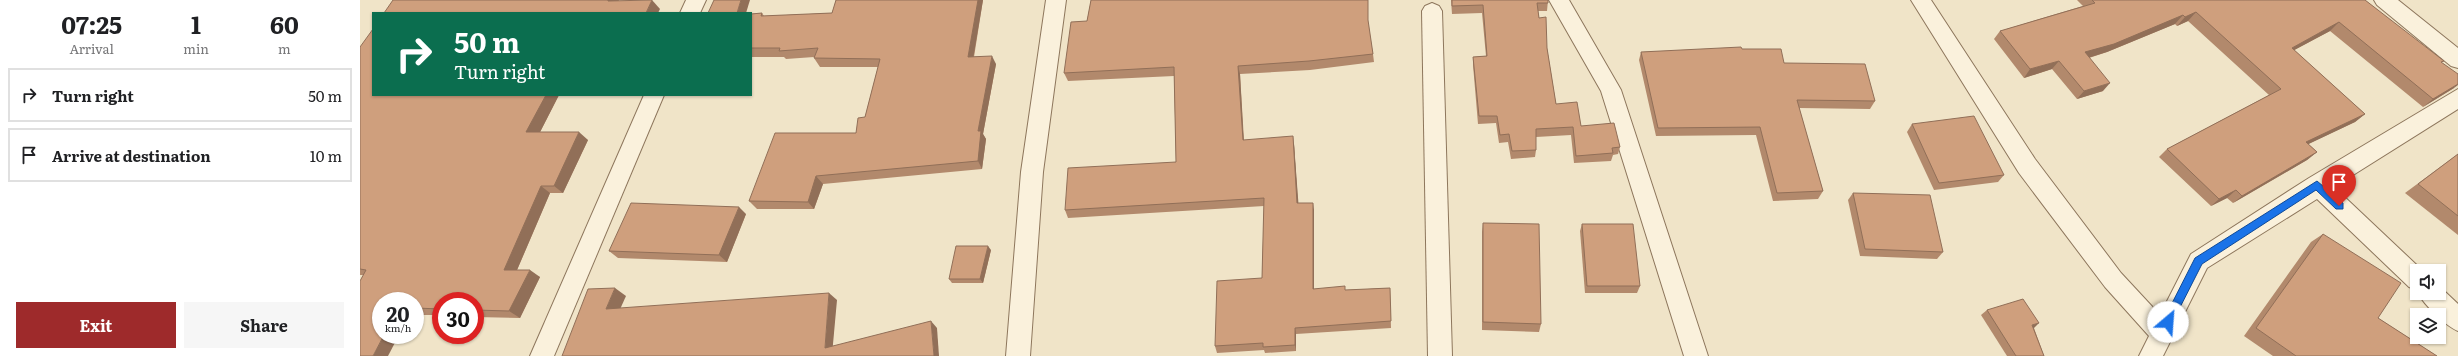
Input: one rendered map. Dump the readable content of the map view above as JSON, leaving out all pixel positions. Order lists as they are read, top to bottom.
{
  "page": {
    "eta": [
      "07:25",
      "Arrival",
      "1",
      "min",
      "60",
      "m"
    ],
    "turn": ["50 m", "Turn right"],
    "list": [
      {
        "name": "Turn right",
        "value": "50 m"
      },
      {
        "name": "Arrive at destination",
        "value": "10 m"
      }
    ],
    "speed": "20 km/h",
    "limit": "30",
    "buttons": ["Exit", "Share"]
  }
}
